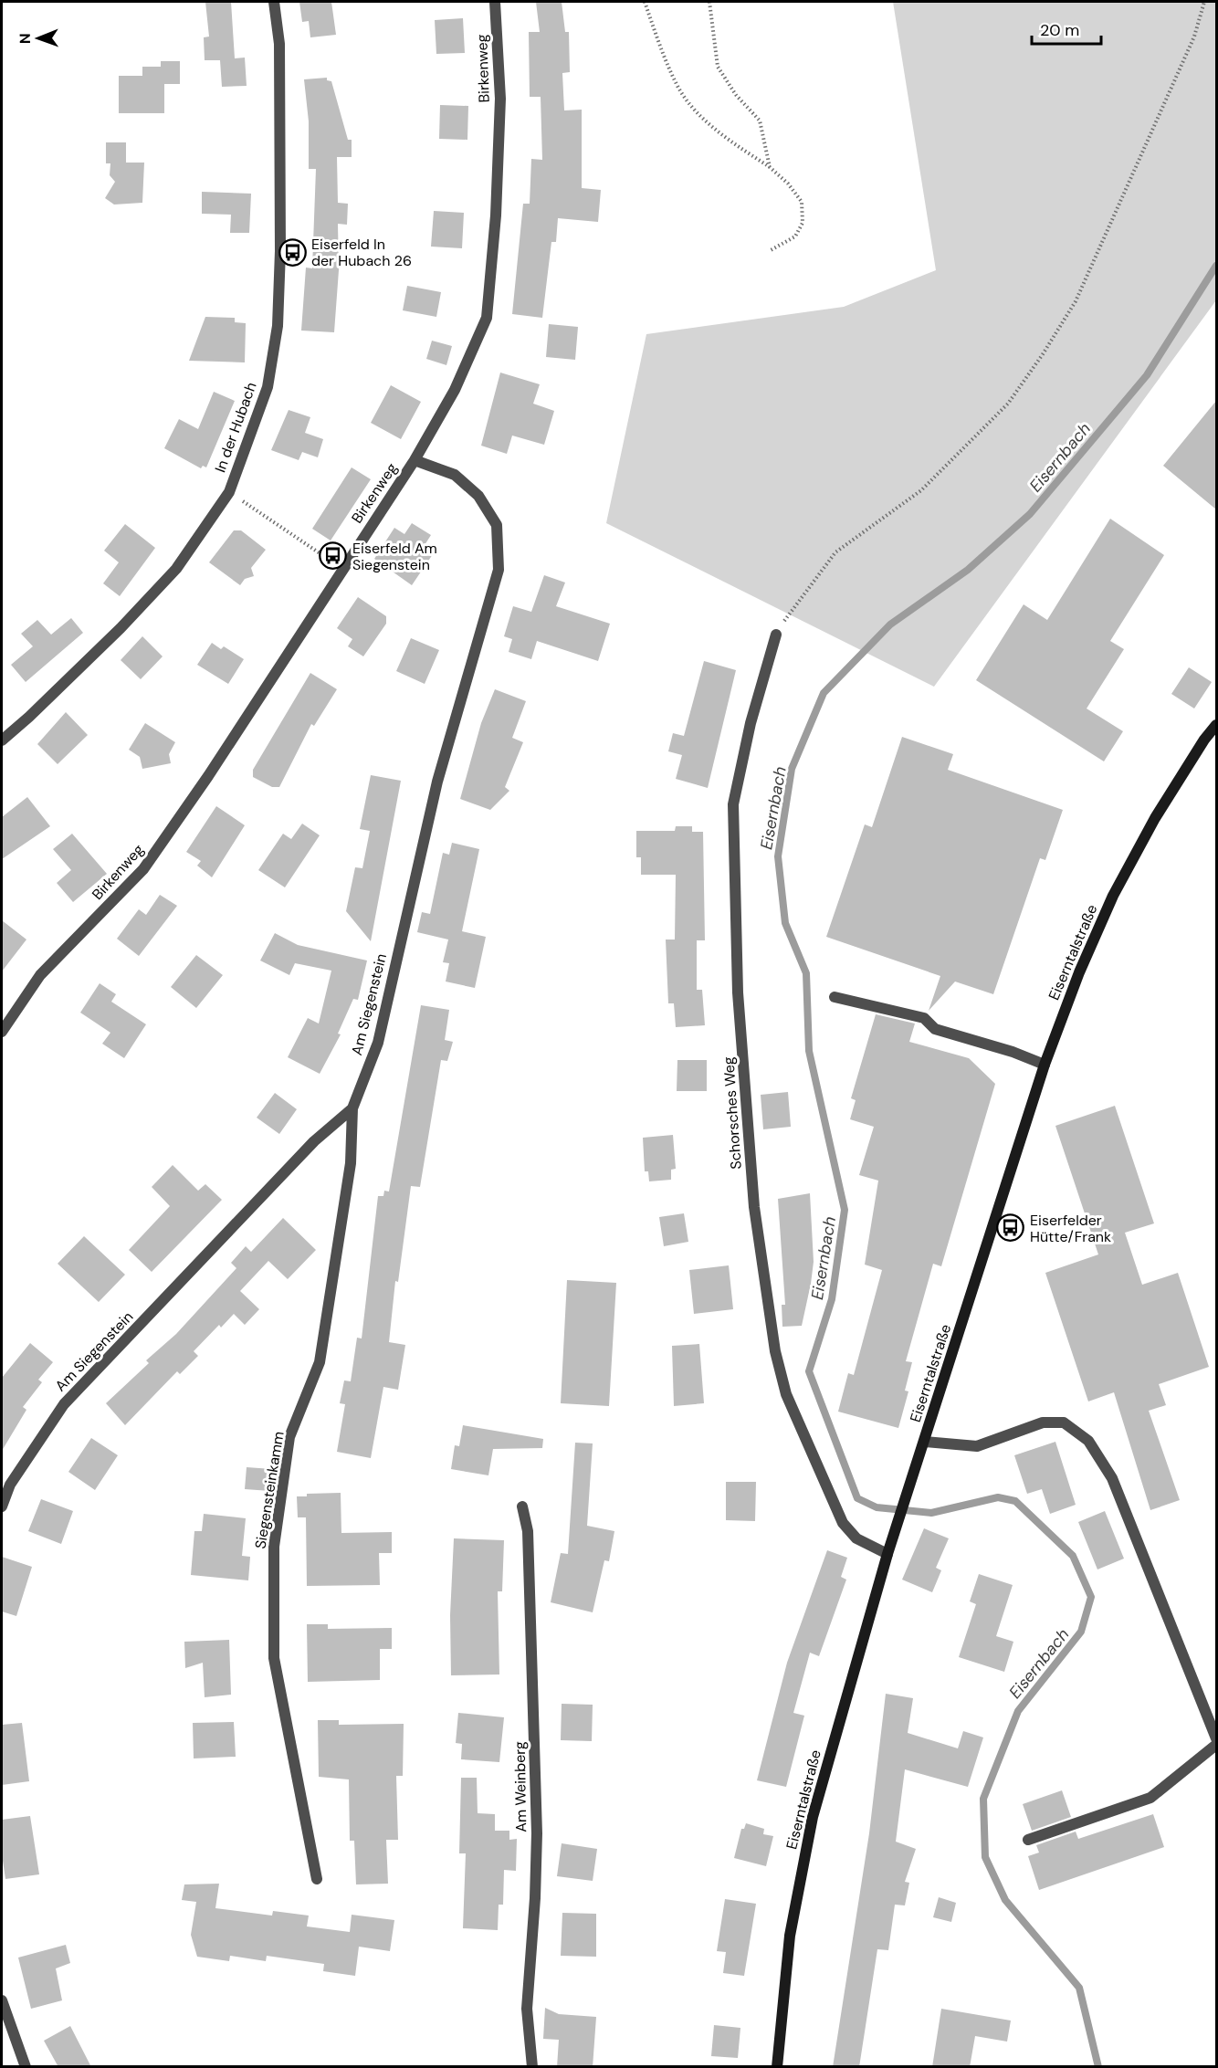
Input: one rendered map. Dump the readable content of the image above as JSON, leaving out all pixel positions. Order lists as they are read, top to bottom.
{
  "streets": {
    "main road": ["Eiserntalstraße"],
    "street": [
      "Birkenweg",
      "In der Hubach",
      "Am Siegenstein",
      "Schorsches Weg",
      "Siegensteinkamm",
      "Am Weinberg"
    ]
  },
  "crossings": [
    ["Birkenweg", "Am Siegenstein"],
    ["Eiserntalstraße", "Schorsches Weg"],
    ["Am Siegenstein", "Siegensteinkamm"]
  ],
  "water": ["Eisernbach"],
  "places": {
    "bus stop": ["Eiserfeld In der Hubach 26", "Eiserfeld Am Siegenstein", "Eiserfelder Hütte/Frank"]
  },
  "scale_bar": "20 m",
  "north": "left"
}
